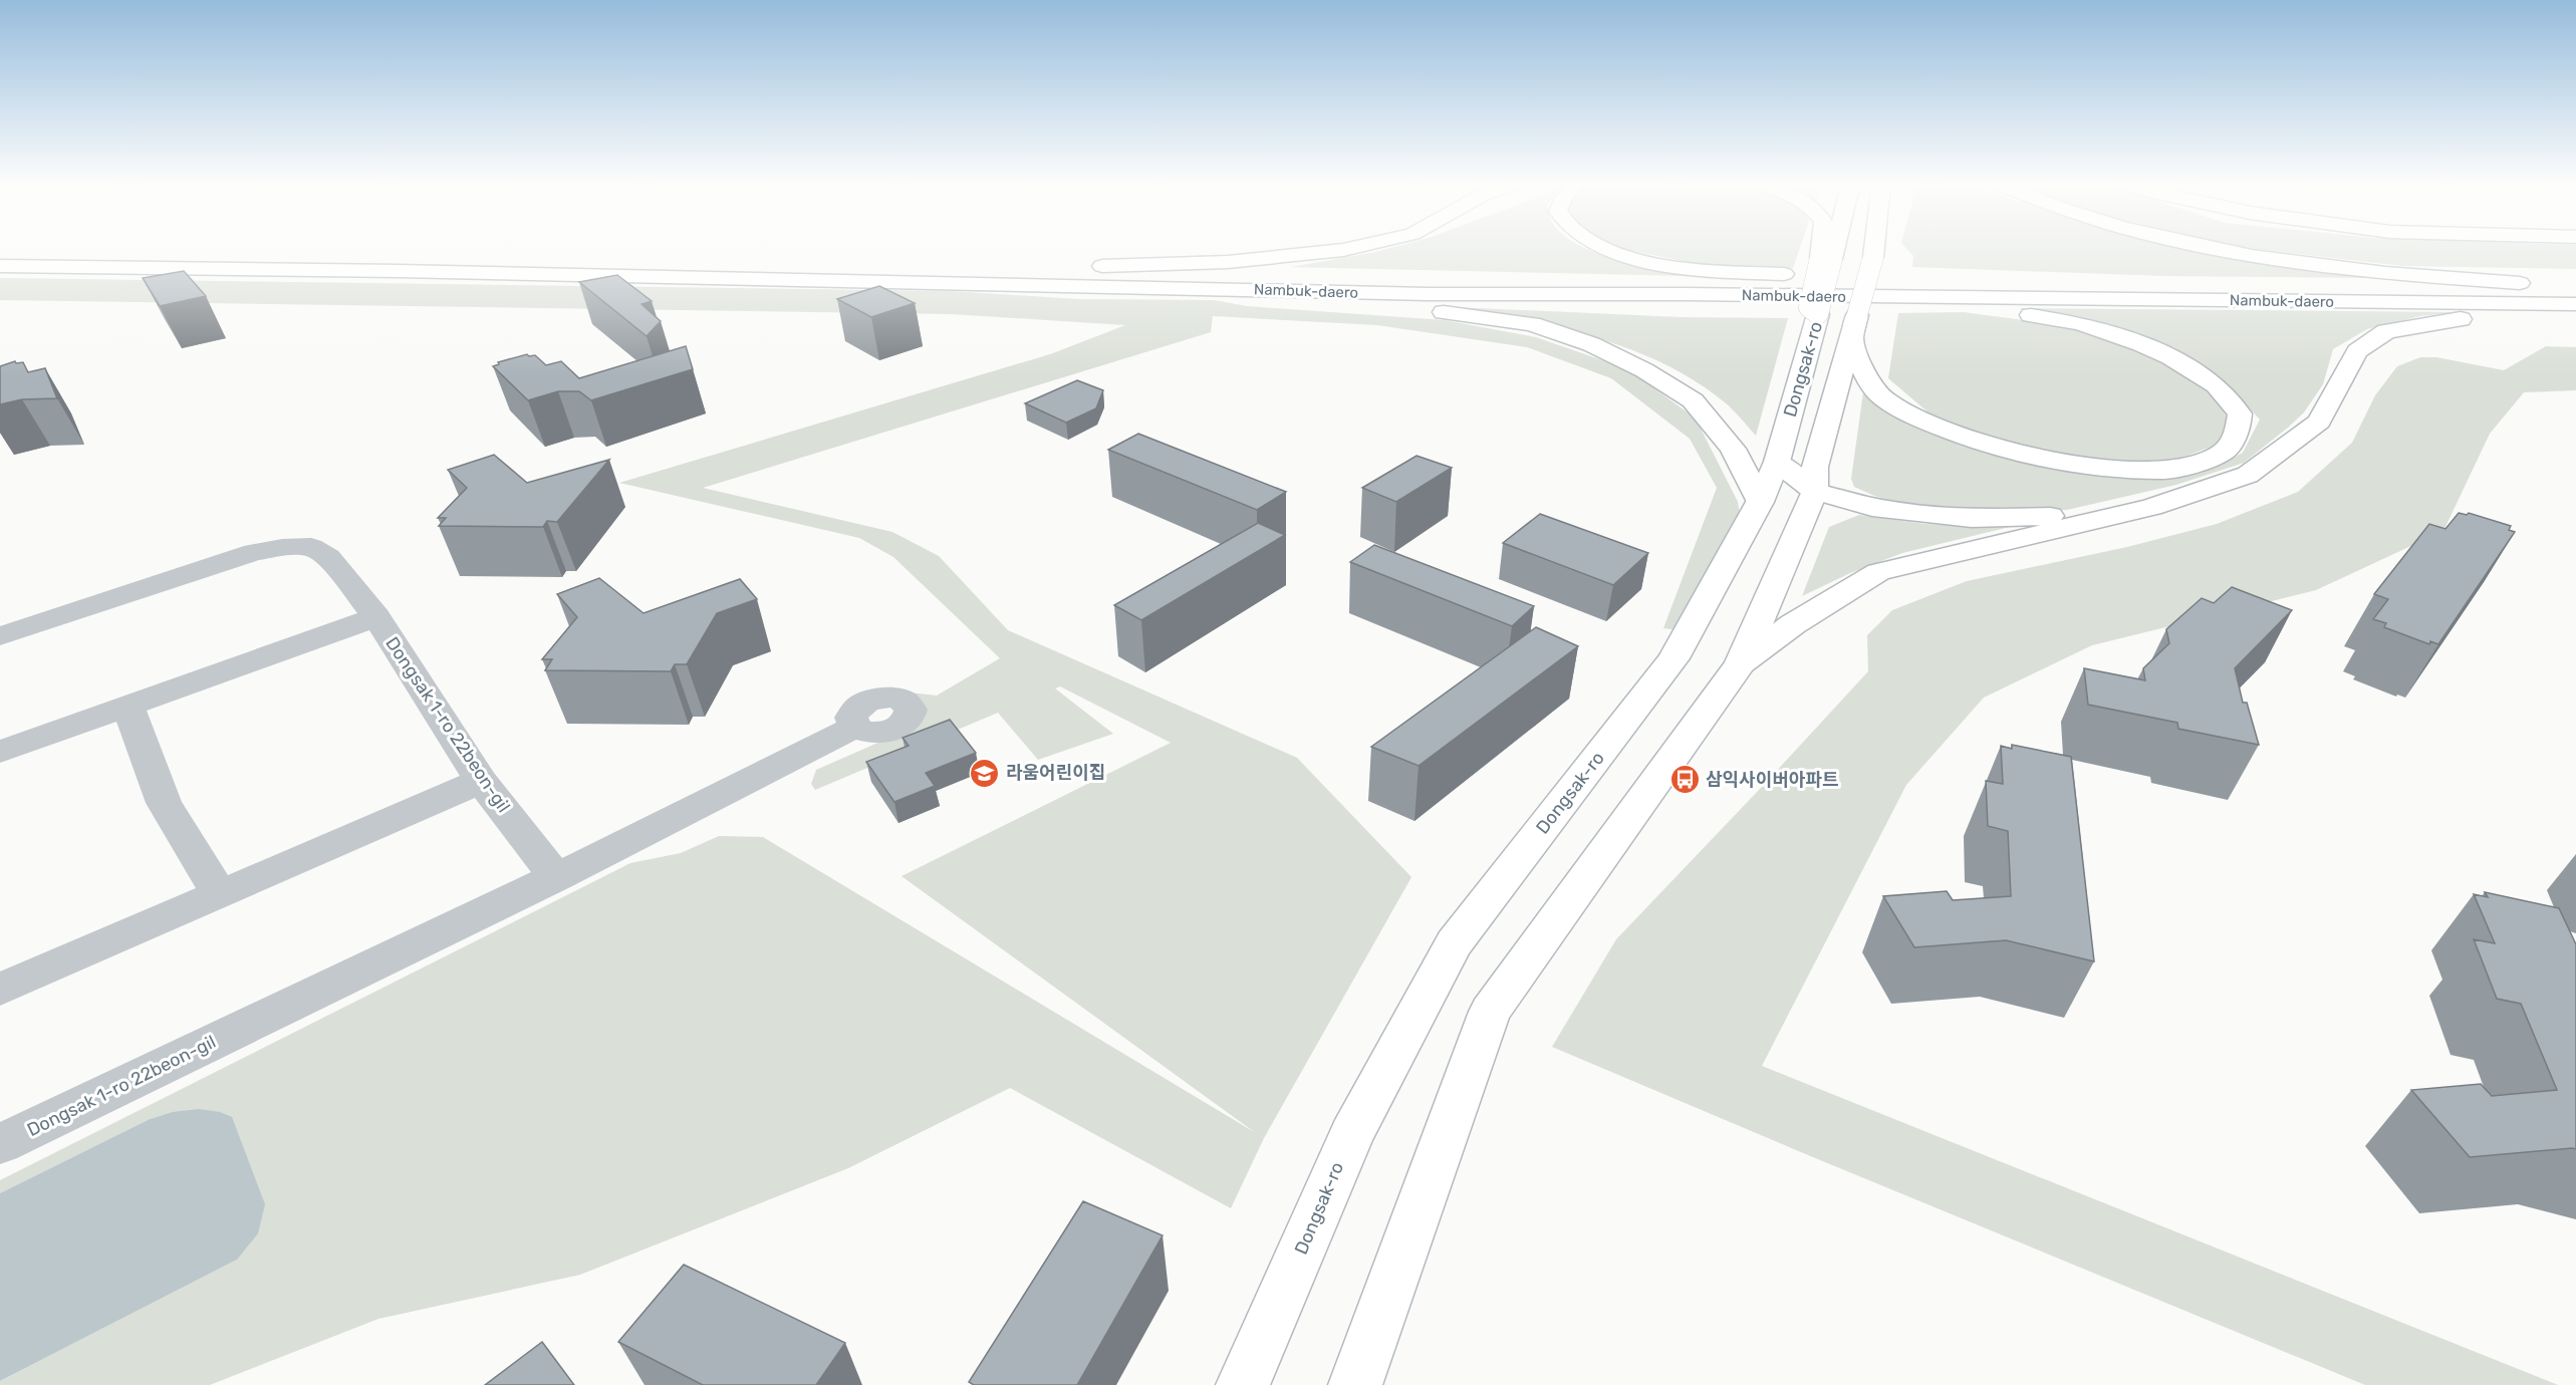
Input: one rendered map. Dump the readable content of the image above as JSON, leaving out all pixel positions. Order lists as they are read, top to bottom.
{
  "streets": {
    "main road": ["Nambuk-daero", "Dongsak-ro"],
    "street": ["Dongsak 1-ro 22beon-gil"]
  },
  "places": {
    "school or university": ["라움어린이집"],
    "bus stop": ["삼익사이버아파트"]
  }
}
